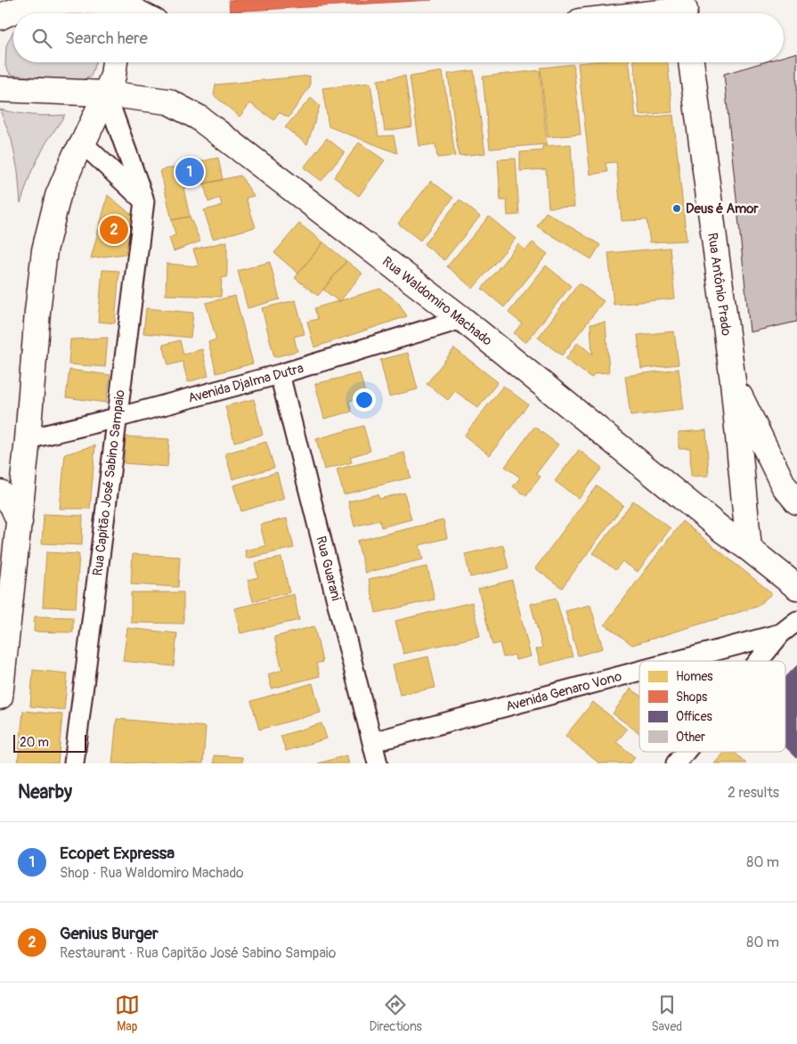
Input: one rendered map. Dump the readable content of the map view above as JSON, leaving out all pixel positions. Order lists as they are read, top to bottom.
{
  "streets": {
    "main road": ["Rua Antônio Prado", "Rua Waldomiro Machado"],
    "street": [
      "Avenida Djalma Dutra",
      "Rua Capitão José Sabino Sampaio",
      "Rua Guarani",
      "Avenida Genaro Vono"
    ]
  },
  "crossings": [
    ["Rua Antônio Prado", "Rua Waldomiro Machado"],
    ["Rua Waldomiro Machado", "Avenida Djalma Dutra"],
    ["Rua Waldomiro Machado", "Rua Capitão José Sabino Sampaio"],
    ["Avenida Djalma Dutra", "Rua Capitão José Sabino Sampaio"],
    ["Avenida Djalma Dutra", "Rua Guarani"],
    ["Rua Guarani", "Avenida Genaro Vono"]
  ],
  "places": ["Deus é Amor"],
  "legend": [
    "Homes",
    "Shops",
    "Offices",
    "Other"
  ],
  "scale_bar": "20 m",
  "page": {
    "search": "Search here",
    "pins": ["1", "2"],
    "scale": "20 m",
    "heading": ["Nearby", "2 results"],
    "list": [
      {
        "mark": "1",
        "name": "Ecopet Expressa",
        "note": "Shop · Rua Waldomiro Machado",
        "value": "80 m"
      },
      {
        "mark": "2",
        "name": "Genius Burger",
        "note": "Restaurant · Rua Capitão José Sabino Sampaio",
        "value": "80 m"
      }
    ],
    "nav": ["Map", "Directions", "Saved"]
  }
}
